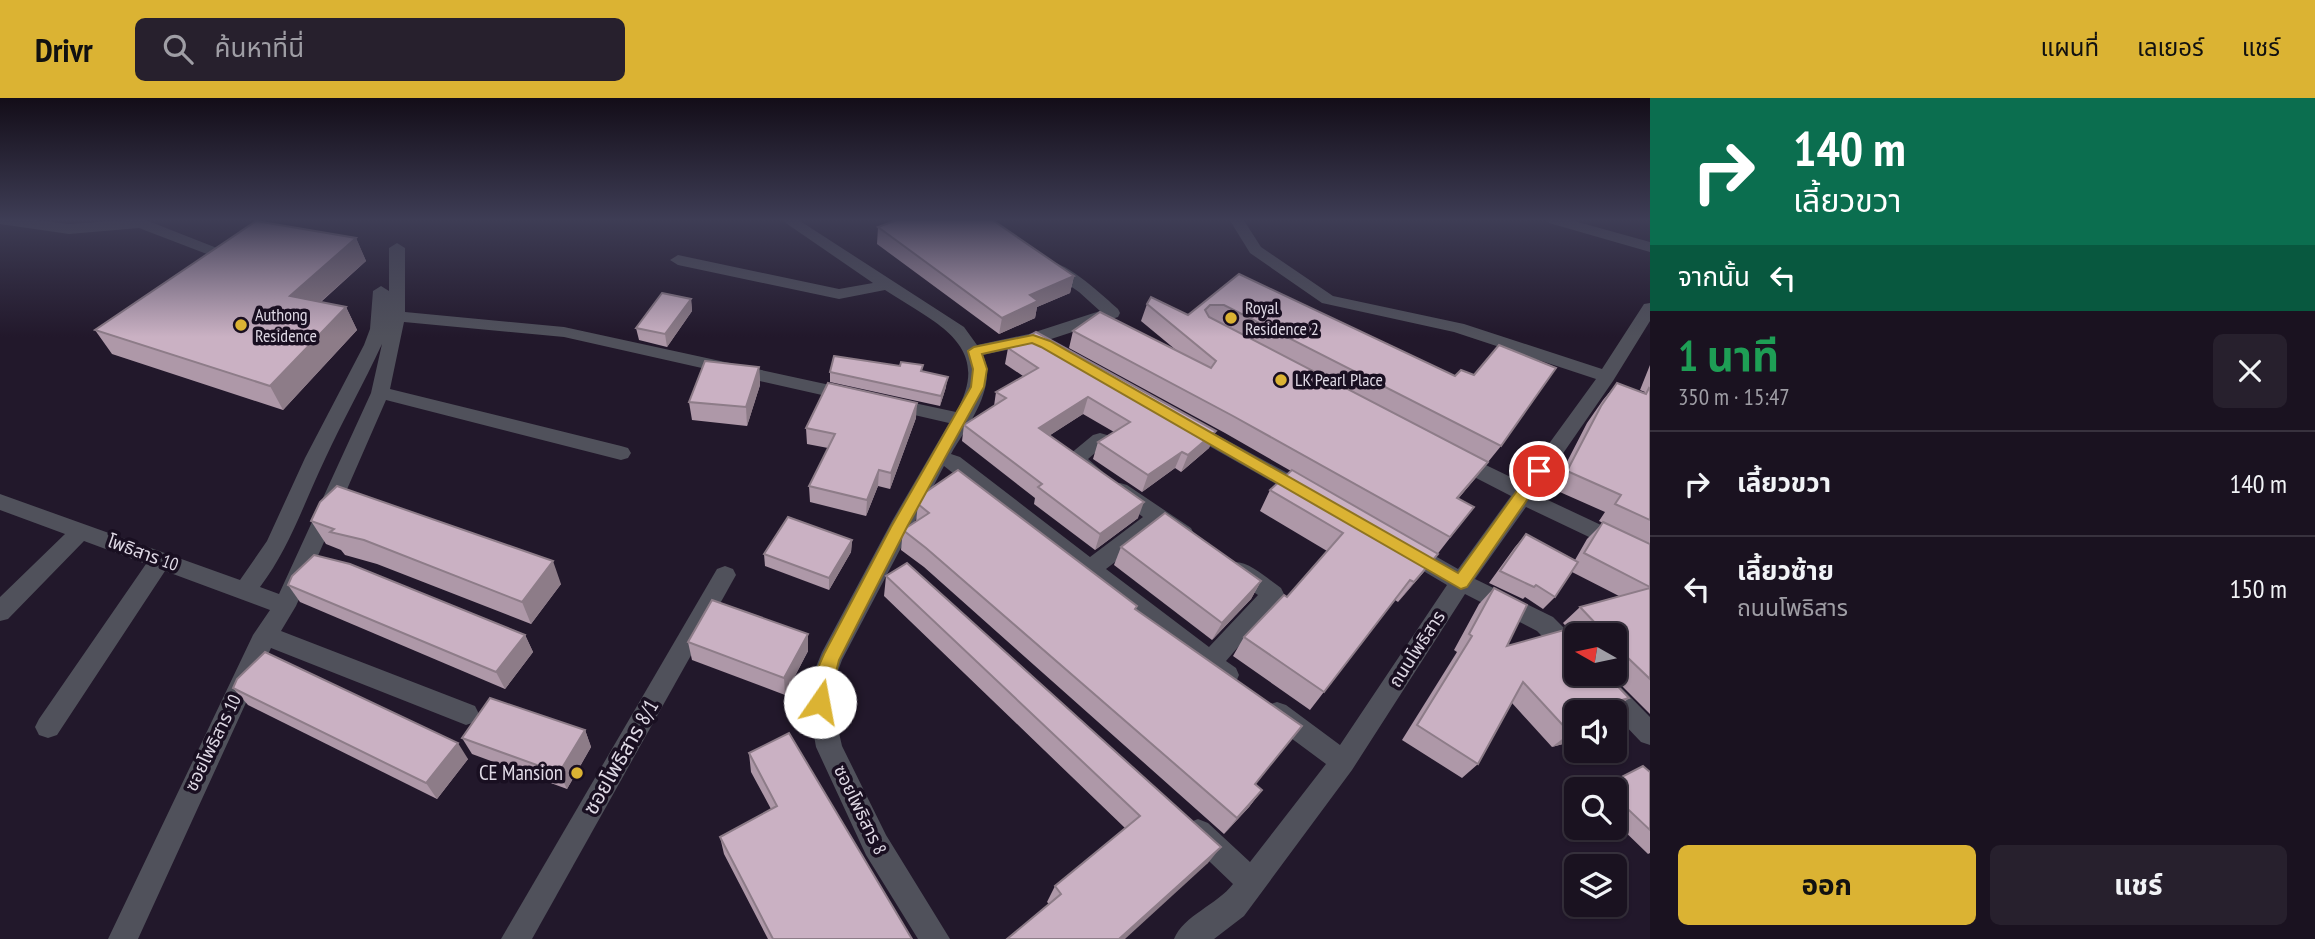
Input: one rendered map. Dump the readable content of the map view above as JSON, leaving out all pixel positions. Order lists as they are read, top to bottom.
{
  "streets": {
    "street": [
      "โพธิสาร 10",
      "ถนนโพธิสาร",
      "ซอยโพธิสาร 10",
      "ซอยโพธิสาร 8/1",
      "ซอยโพธิสาร 8"
    ]
  },
  "crossings": [
    ["โพธิสาร 10", "ซอยโพธิสาร 10"]
  ],
  "places": [
    "Royal Residence 2",
    "Authong Residence",
    "LK Pearl Place",
    "CE Mansion"
  ],
  "north": "left",
  "page": {
    "header": "Drivr",
    "search": "ค้นหาที่นี่",
    "nav": ["แผนที่", "เลเยอร์", "แชร์"],
    "turn": ["140 m", "เลี้ยวขวา"],
    "then": "จากนั้น",
    "heading": ["1 นาที", "350 m · 15:47"],
    "list": [
      {
        "name": "เลี้ยวขวา",
        "value": "140 m"
      },
      {
        "name": "เลี้ยวซ้าย",
        "note": "ถนนโพธิสาร",
        "value": "150 m"
      }
    ],
    "buttons": ["ออก", "แชร์"]
  }
}
